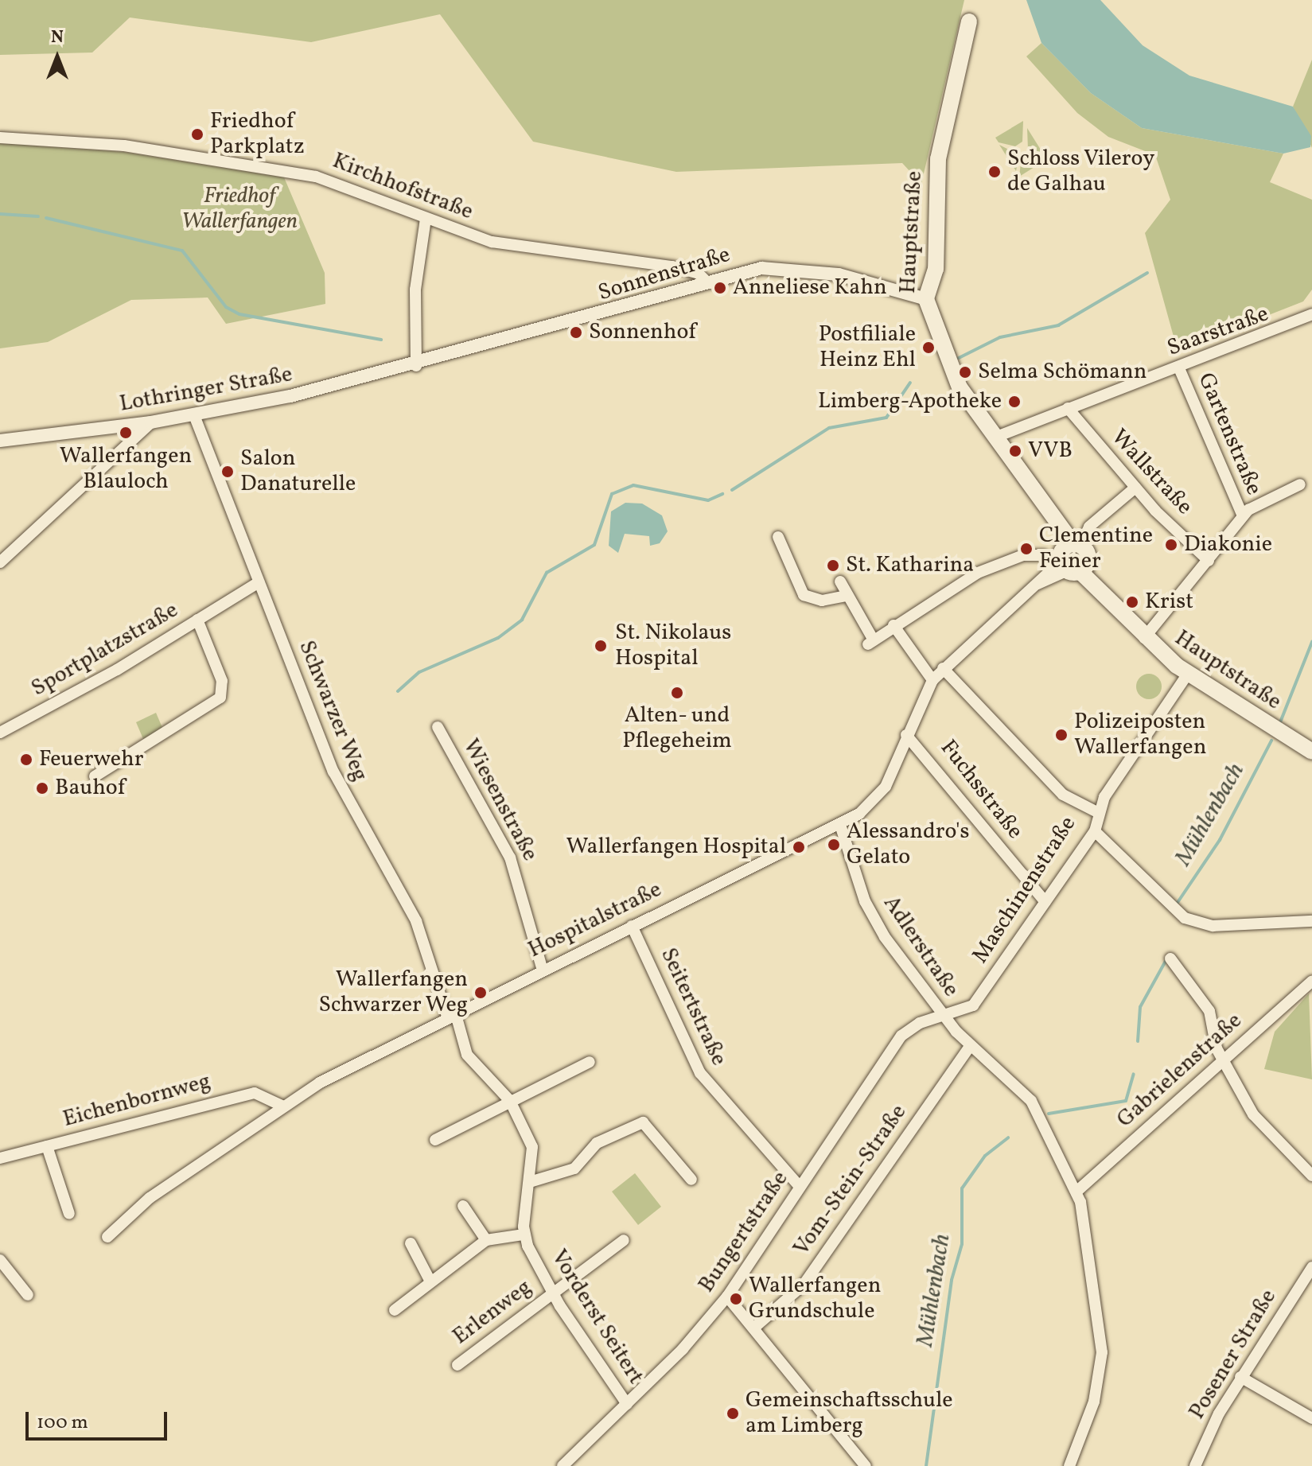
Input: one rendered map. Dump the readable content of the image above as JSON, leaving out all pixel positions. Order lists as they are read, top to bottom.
{
  "streets": {
    "main road": ["Hauptstraße"],
    "street": [
      "Kirchhofstraße",
      "Sonnenstraße",
      "Saarstraße",
      "Lothringer Straße",
      "Gartenstraße",
      "Wallstraße",
      "Sportplatzstraße",
      "Schwarzer Weg",
      "Fuchsstraße",
      "Wiesenstraße",
      "Maschinenstraße",
      "Hospitalstraße",
      "Adlerstraße",
      "Seitertstraße",
      "Gabrielenstraße",
      "Eichenbornweg",
      "Vom-Stein-Straße",
      "Bungertstraße",
      "Erlenweg",
      "Vorderst Seitert",
      "Posener Straße"
    ]
  },
  "crossings": [
    ["Kirchhofstraße", "Sonnenstraße"],
    ["Hauptstraße", "Sonnenstraße"],
    ["Hauptstraße", "Saarstraße"],
    ["Hauptstraße", "Maschinenstraße"],
    ["Hauptstraße", "Hospitalstraße"],
    ["Sonnenstraße", "Lothringer Straße"],
    ["Saarstraße", "Gartenstraße"],
    ["Saarstraße", "Wallstraße"],
    ["Lothringer Straße", "Schwarzer Weg"],
    ["Wallstraße", "Hospitalstraße"],
    ["Sportplatzstraße", "Schwarzer Weg"],
    ["Schwarzer Weg", "Hospitalstraße"],
    ["Schwarzer Weg", "Vorderst Seitert"],
    ["Fuchsstraße", "Maschinenstraße"],
    ["Fuchsstraße", "Hospitalstraße"],
    ["Wiesenstraße", "Hospitalstraße"],
    ["Maschinenstraße", "Adlerstraße"],
    ["Maschinenstraße", "Bungertstraße"],
    ["Hospitalstraße", "Adlerstraße"],
    ["Hospitalstraße", "Seitertstraße"],
    ["Hospitalstraße", "Eichenbornweg"],
    ["Hospitalstraße", "Vorderst Seitert"],
    ["Adlerstraße", "Gabrielenstraße"],
    ["Adlerstraße", "Vom-Stein-Straße"],
    ["Adlerstraße", "Bungertstraße"],
    ["Seitertstraße", "Bungertstraße"],
    ["Bungertstraße", "Vorderst Seitert"],
    ["Erlenweg", "Vorderst Seitert"]
  ],
  "water": ["Mühlenbach"],
  "parks": ["Friedhof Wallerfangen"],
  "places": [
    "Friedhof Parkplatz",
    "Schloss Vileroy de Galhau",
    "Anneliese Kahn",
    "Sonnenhof",
    "Postfiliale Heinz Ehl",
    "Selma Schömann",
    "Limberg-Apotheke",
    "Wallerfangen Blauloch",
    "VVB",
    "Salon Danaturelle",
    "Diakonie",
    "Clementine Feiner",
    "St. Katharina",
    "Krist",
    "St. Nikolaus Hospital",
    "Alten- und Pflegeheim",
    "Polizeiposten Wallerfangen",
    "Feuerwehr",
    "Bauhof",
    "Alessandro's Gelato",
    "Wallerfangen Hospital",
    "Wallerfangen Schwarzer Weg",
    "Wallerfangen Grundschule",
    "Gemeinschaftsschule am Limberg"
  ],
  "scale_bar": "100 m",
  "north": "top"
}
